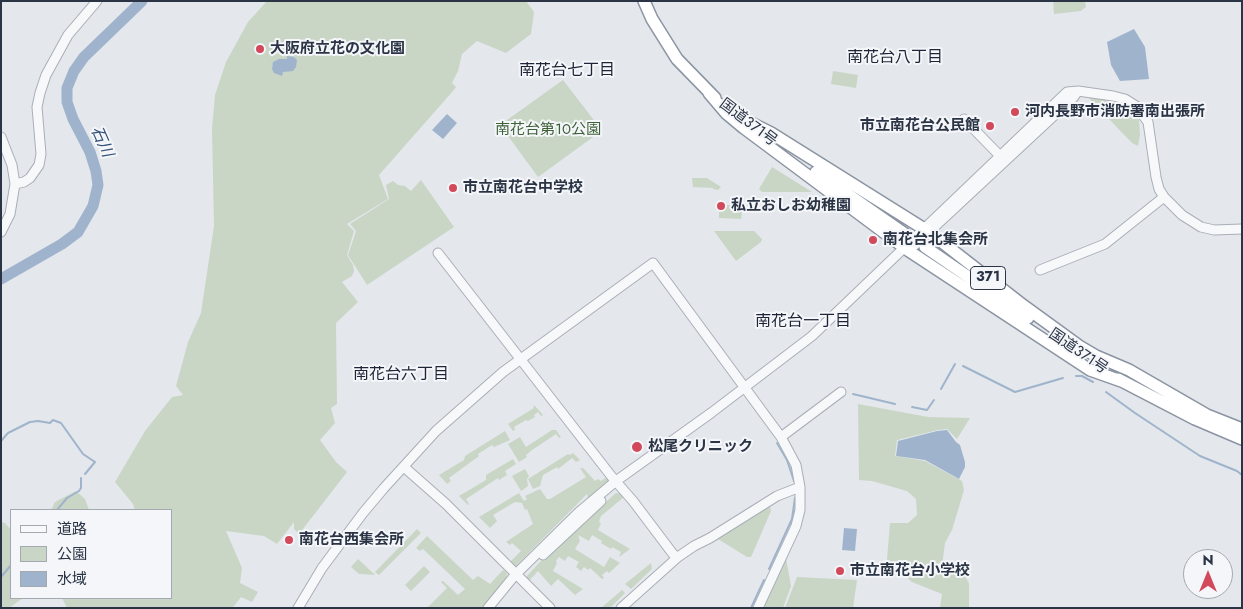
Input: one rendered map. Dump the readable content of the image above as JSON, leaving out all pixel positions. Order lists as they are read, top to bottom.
{
  "streets": {
    "highway": ["国道371号", "371"]
  },
  "crossings": [
    ["国道371号", "371"]
  ],
  "districts": [
    "南花台八丁目",
    "南花台七丁目",
    "南花台一丁目",
    "南花台六丁目"
  ],
  "water": ["石川"],
  "parks": ["南花台第10公園"],
  "places": [
    "大阪府立花の文化園",
    "河内長野市消防署南出張所",
    "市立南花台公民館",
    "市立南花台中学校",
    "私立おしお幼稚園",
    "南花台北集会所",
    "松尾クリニック",
    "南花台西集会所",
    "市立南花台小学校"
  ],
  "legend": ["道路", "公園", "水域"],
  "north": "top"
}
